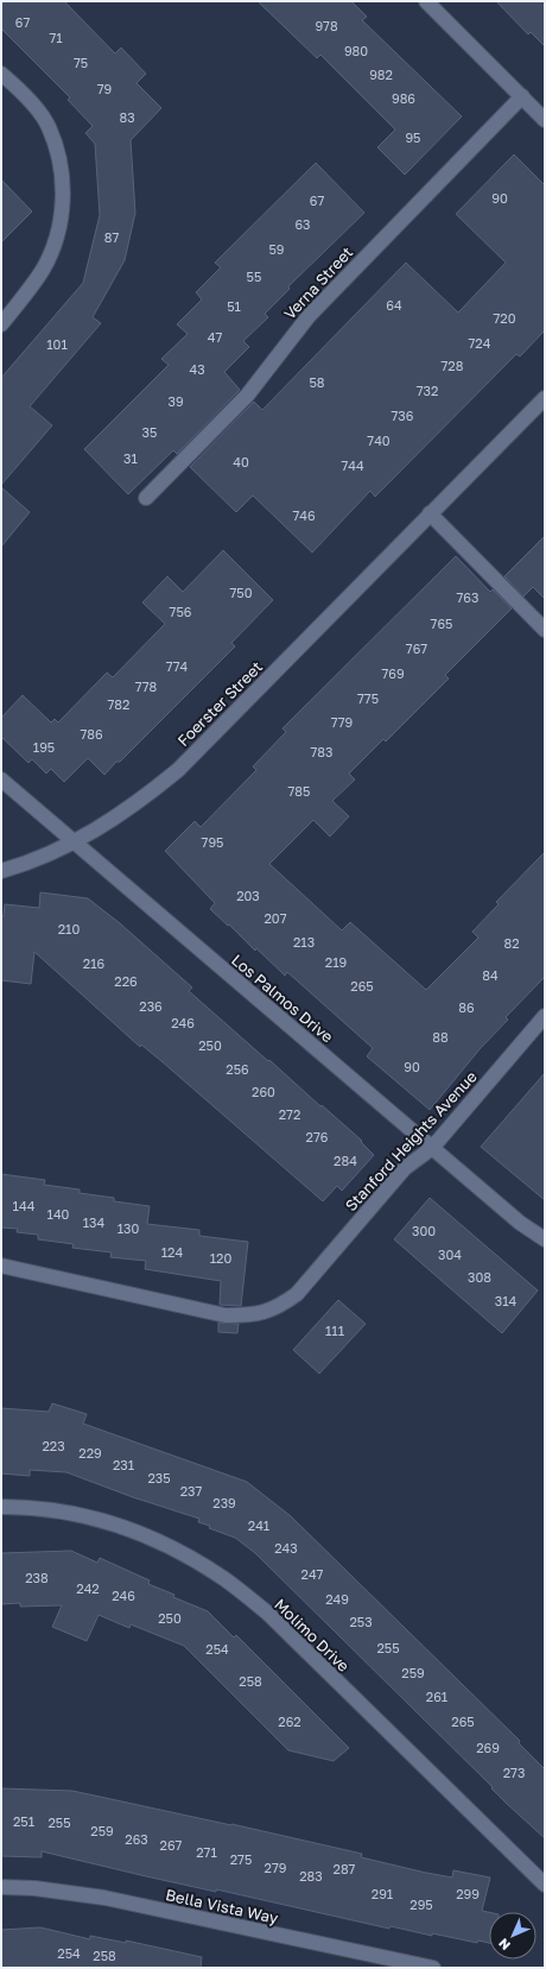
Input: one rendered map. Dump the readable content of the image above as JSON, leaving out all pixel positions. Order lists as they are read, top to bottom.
{
  "streets": {
    "street": [
      "Verna Street",
      "Foerster Street",
      "Los Palmos Drive",
      "Stanford Heights Avenue",
      "Molimo Drive",
      "Bella Vista Way"
    ]
  },
  "crossings": [
    ["Foerster Street", "Los Palmos Drive"],
    ["Los Palmos Drive", "Stanford Heights Avenue"]
  ],
  "house_numbers": [
    "67",
    "978",
    "71",
    "980",
    "75",
    "982",
    "79",
    "986",
    "83",
    "95",
    "90",
    "67",
    "63",
    "87",
    "59",
    "55",
    "64",
    "51",
    "720",
    "47",
    "724",
    "101",
    "728",
    "43",
    "58",
    "732",
    "39",
    "736",
    "35",
    "740",
    "31",
    "40",
    "744",
    "746",
    "750",
    "763",
    "756",
    "765",
    "767",
    "774",
    "769",
    "778",
    "775",
    "782",
    "779",
    "786",
    "195",
    "783",
    "785",
    "795",
    "203",
    "207",
    "210",
    "213",
    "82",
    "219",
    "216",
    "84",
    "226",
    "265",
    "236",
    "86",
    "246",
    "88",
    "250",
    "90",
    "256",
    "260",
    "272",
    "276",
    "284",
    "144",
    "140",
    "134",
    "130",
    "300",
    "124",
    "304",
    "120",
    "308",
    "314",
    "111",
    "223",
    "229",
    "231",
    "235",
    "237",
    "239",
    "241",
    "243",
    "247",
    "238",
    "242",
    "246",
    "249",
    "250",
    "253",
    "255",
    "254",
    "259",
    "258",
    "261",
    "262",
    "265",
    "269",
    "273",
    "251",
    "255",
    "259",
    "263",
    "267",
    "271",
    "275",
    "279",
    "287",
    "283",
    "291",
    "299",
    "295",
    "254",
    "258"
  ],
  "north": "bottom left"
}
